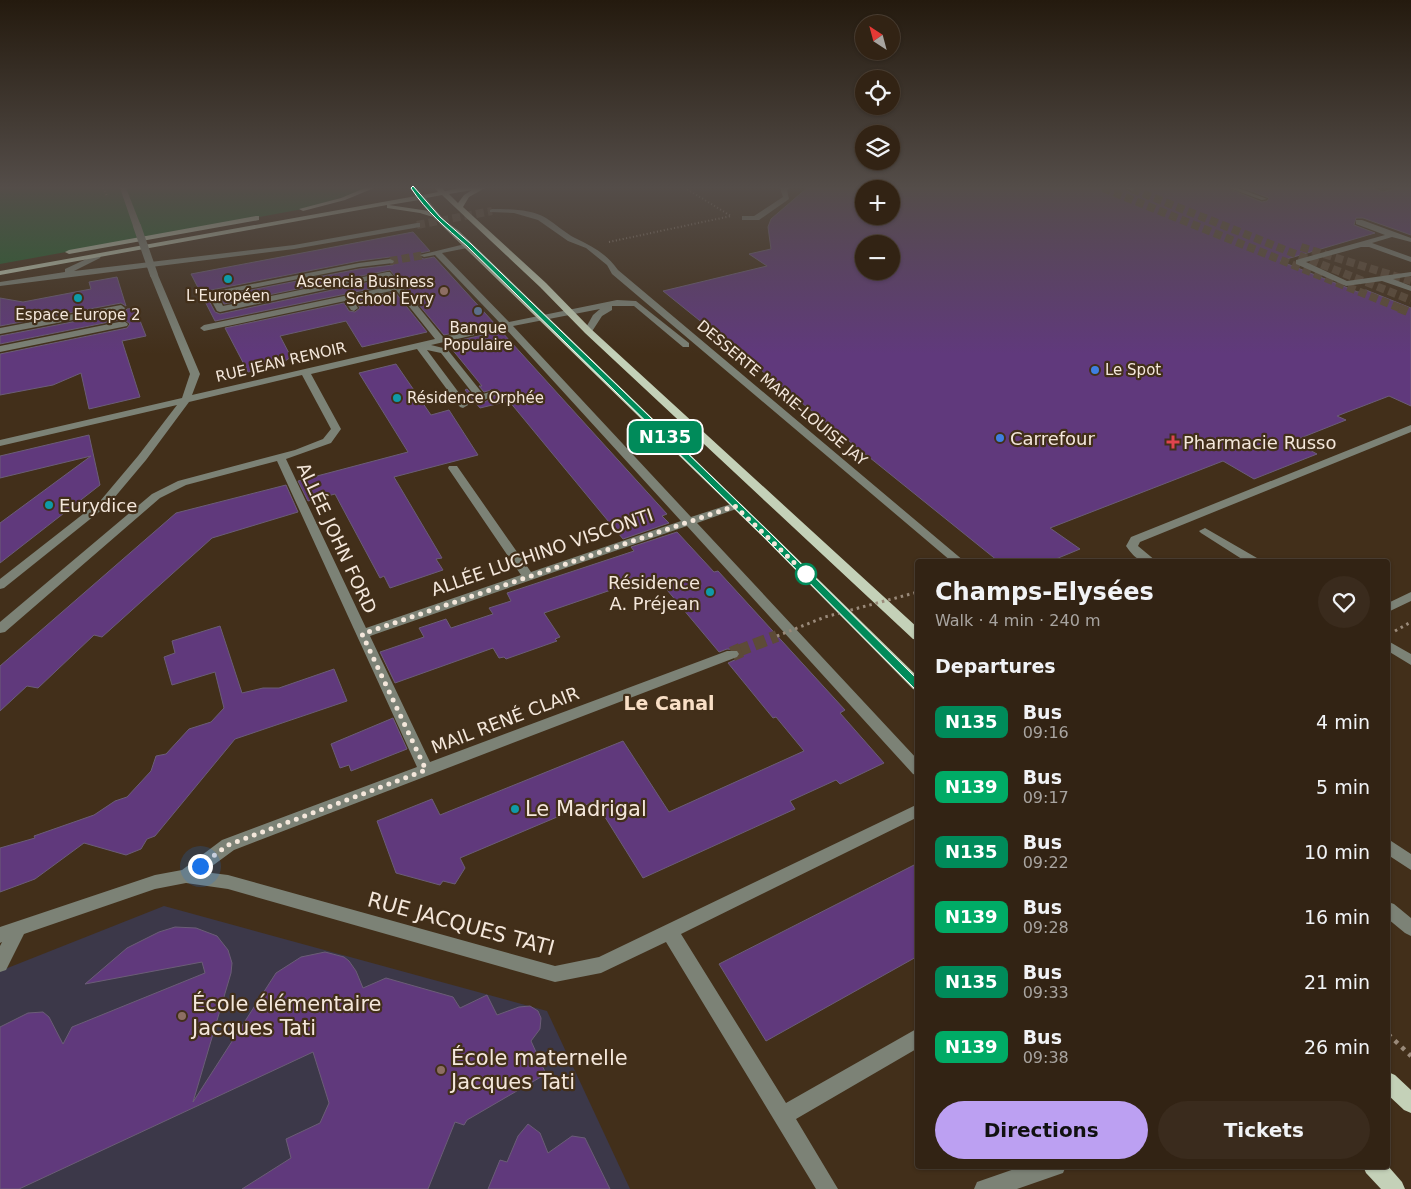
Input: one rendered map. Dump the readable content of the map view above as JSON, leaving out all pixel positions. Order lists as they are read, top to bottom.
{
  "streets": {
    "street": [
      "RUE JEAN RENOIR",
      "DESSERTE MARIE-LOUISE JAY",
      "ALLÉE JOHN FORD",
      "ALLÉE LUCHINO VISCONTI",
      "MAIL RENÉ CLAIR",
      "RUE JACQUES TATI"
    ]
  },
  "crossings": [
    ["ALLÉE JOHN FORD", "ALLÉE LUCHINO VISCONTI"],
    ["ALLÉE JOHN FORD", "MAIL RENÉ CLAIR"],
    ["MAIL RENÉ CLAIR", "RUE JACQUES TATI"]
  ],
  "districts": ["Le Canal"],
  "places": {
    "other": [
      "L'Européen",
      "Ascencia Business School Evry",
      "Espace Europe 2",
      "Banque Populaire",
      "Le Spot",
      "Résidence Orphée",
      "Carrefour",
      "Eurydice",
      "Résidence A. Préjean",
      "Le Madrigal",
      "École élémentaire Jacques Tati",
      "École maternelle Jacques Tati"
    ],
    "health": ["Pharmacie Russo"]
  },
  "lines": ["bus line N135"],
  "north": "top left",
  "page": {
    "on_map": "N135",
    "map_buttons": ["+", "−"],
    "heading": [
      ["Champs-Elysées", "Walk · 4 min · 240 m"],
      "Departures"
    ],
    "list": [
      {
        "mark": "N135",
        "name": "Bus",
        "note": "09:16",
        "value": "4 min"
      },
      {
        "mark": "N139",
        "name": "Bus",
        "note": "09:17",
        "value": "5 min"
      },
      {
        "mark": "N135",
        "name": "Bus",
        "note": "09:22",
        "value": "10 min"
      },
      {
        "mark": "N139",
        "name": "Bus",
        "note": "09:28",
        "value": "16 min"
      },
      {
        "mark": "N135",
        "name": "Bus",
        "note": "09:33",
        "value": "21 min"
      },
      {
        "mark": "N139",
        "name": "Bus",
        "note": "09:38",
        "value": "26 min"
      }
    ],
    "buttons": ["Directions", "Tickets"]
  }
}
